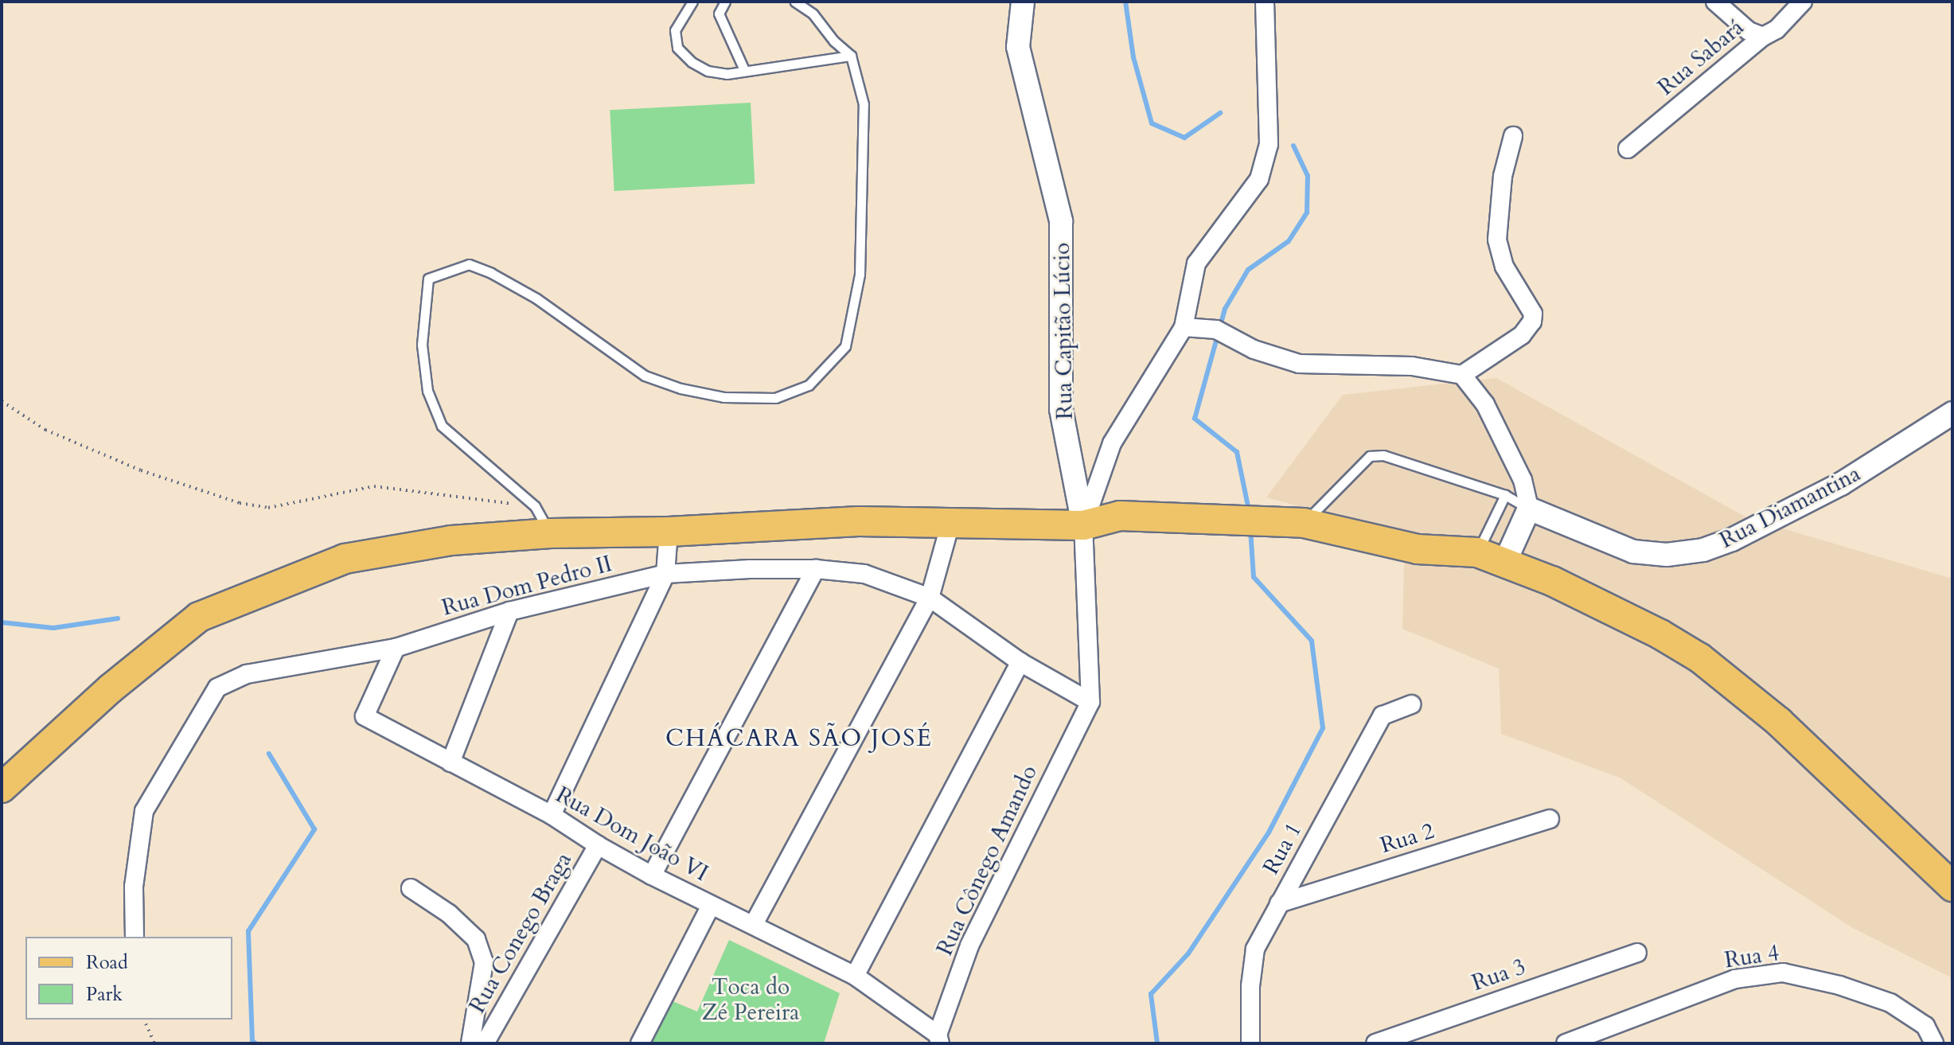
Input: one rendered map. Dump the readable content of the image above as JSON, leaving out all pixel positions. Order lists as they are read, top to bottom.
{
  "streets": {
    "street": [
      "Rua Sabará",
      "Rua Capitão Lúcio",
      "Rua Diamantina",
      "Rua Dom Pedro II",
      "Rua Dom João VI",
      "Rua 2",
      "Rua 1",
      "Rua Cônego Amando",
      "Rua Conego Braga",
      "Rua 4",
      "Rua 3"
    ]
  },
  "crossings": [
    ["Rua Capitão Lúcio", "Rua Dom Pedro II"],
    ["Rua Capitão Lúcio", "Rua Cônego Amando"],
    ["Rua Dom Pedro II", "Rua Dom João VI"],
    ["Rua Dom Pedro II", "Rua Cônego Amando"],
    ["Rua Dom João VI", "Rua Cônego Amando"],
    ["Rua Dom João VI", "Rua Conego Braga"],
    ["Rua 2", "Rua 1"]
  ],
  "districts": ["CHÁCARA SÃO JOSÉ"],
  "parks": ["Toca do Zé Pereira"],
  "legend": ["Road", "Park"]
}
